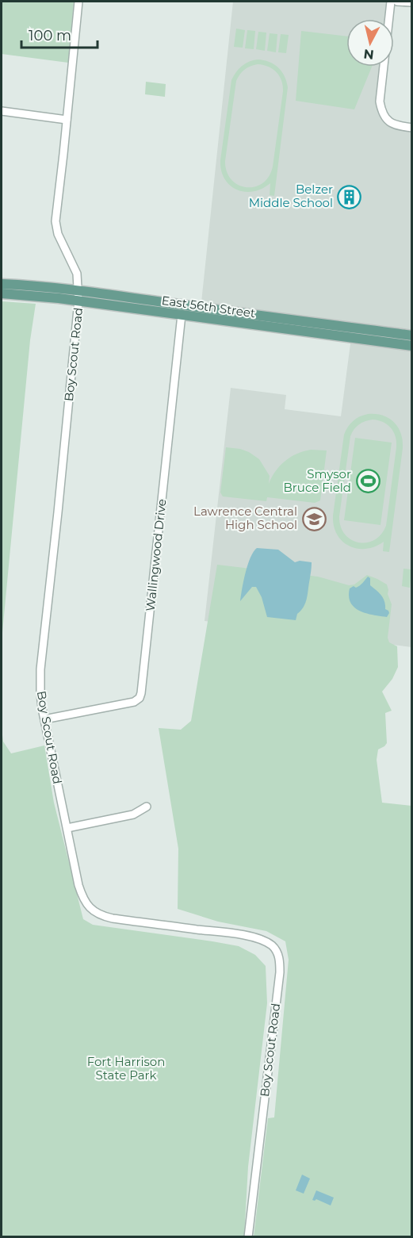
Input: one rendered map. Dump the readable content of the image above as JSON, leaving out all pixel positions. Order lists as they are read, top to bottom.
{
  "streets": {
    "main road": ["East 56th Street"],
    "street": ["Boy Scout Road", "Wallingwood Drive"]
  },
  "crossings": [
    ["East 56th Street", "Boy Scout Road"],
    ["East 56th Street", "Wallingwood Drive"],
    ["Boy Scout Road", "Wallingwood Drive"]
  ],
  "parks": ["Fort Harrison State Park"],
  "places": {
    "building": ["Belzer Middle School"],
    "sports": ["Smysor Bruce Field"],
    "school or university": ["Lawrence Central High School"]
  },
  "scale_bar": "100 m",
  "north": "bottom"
}
